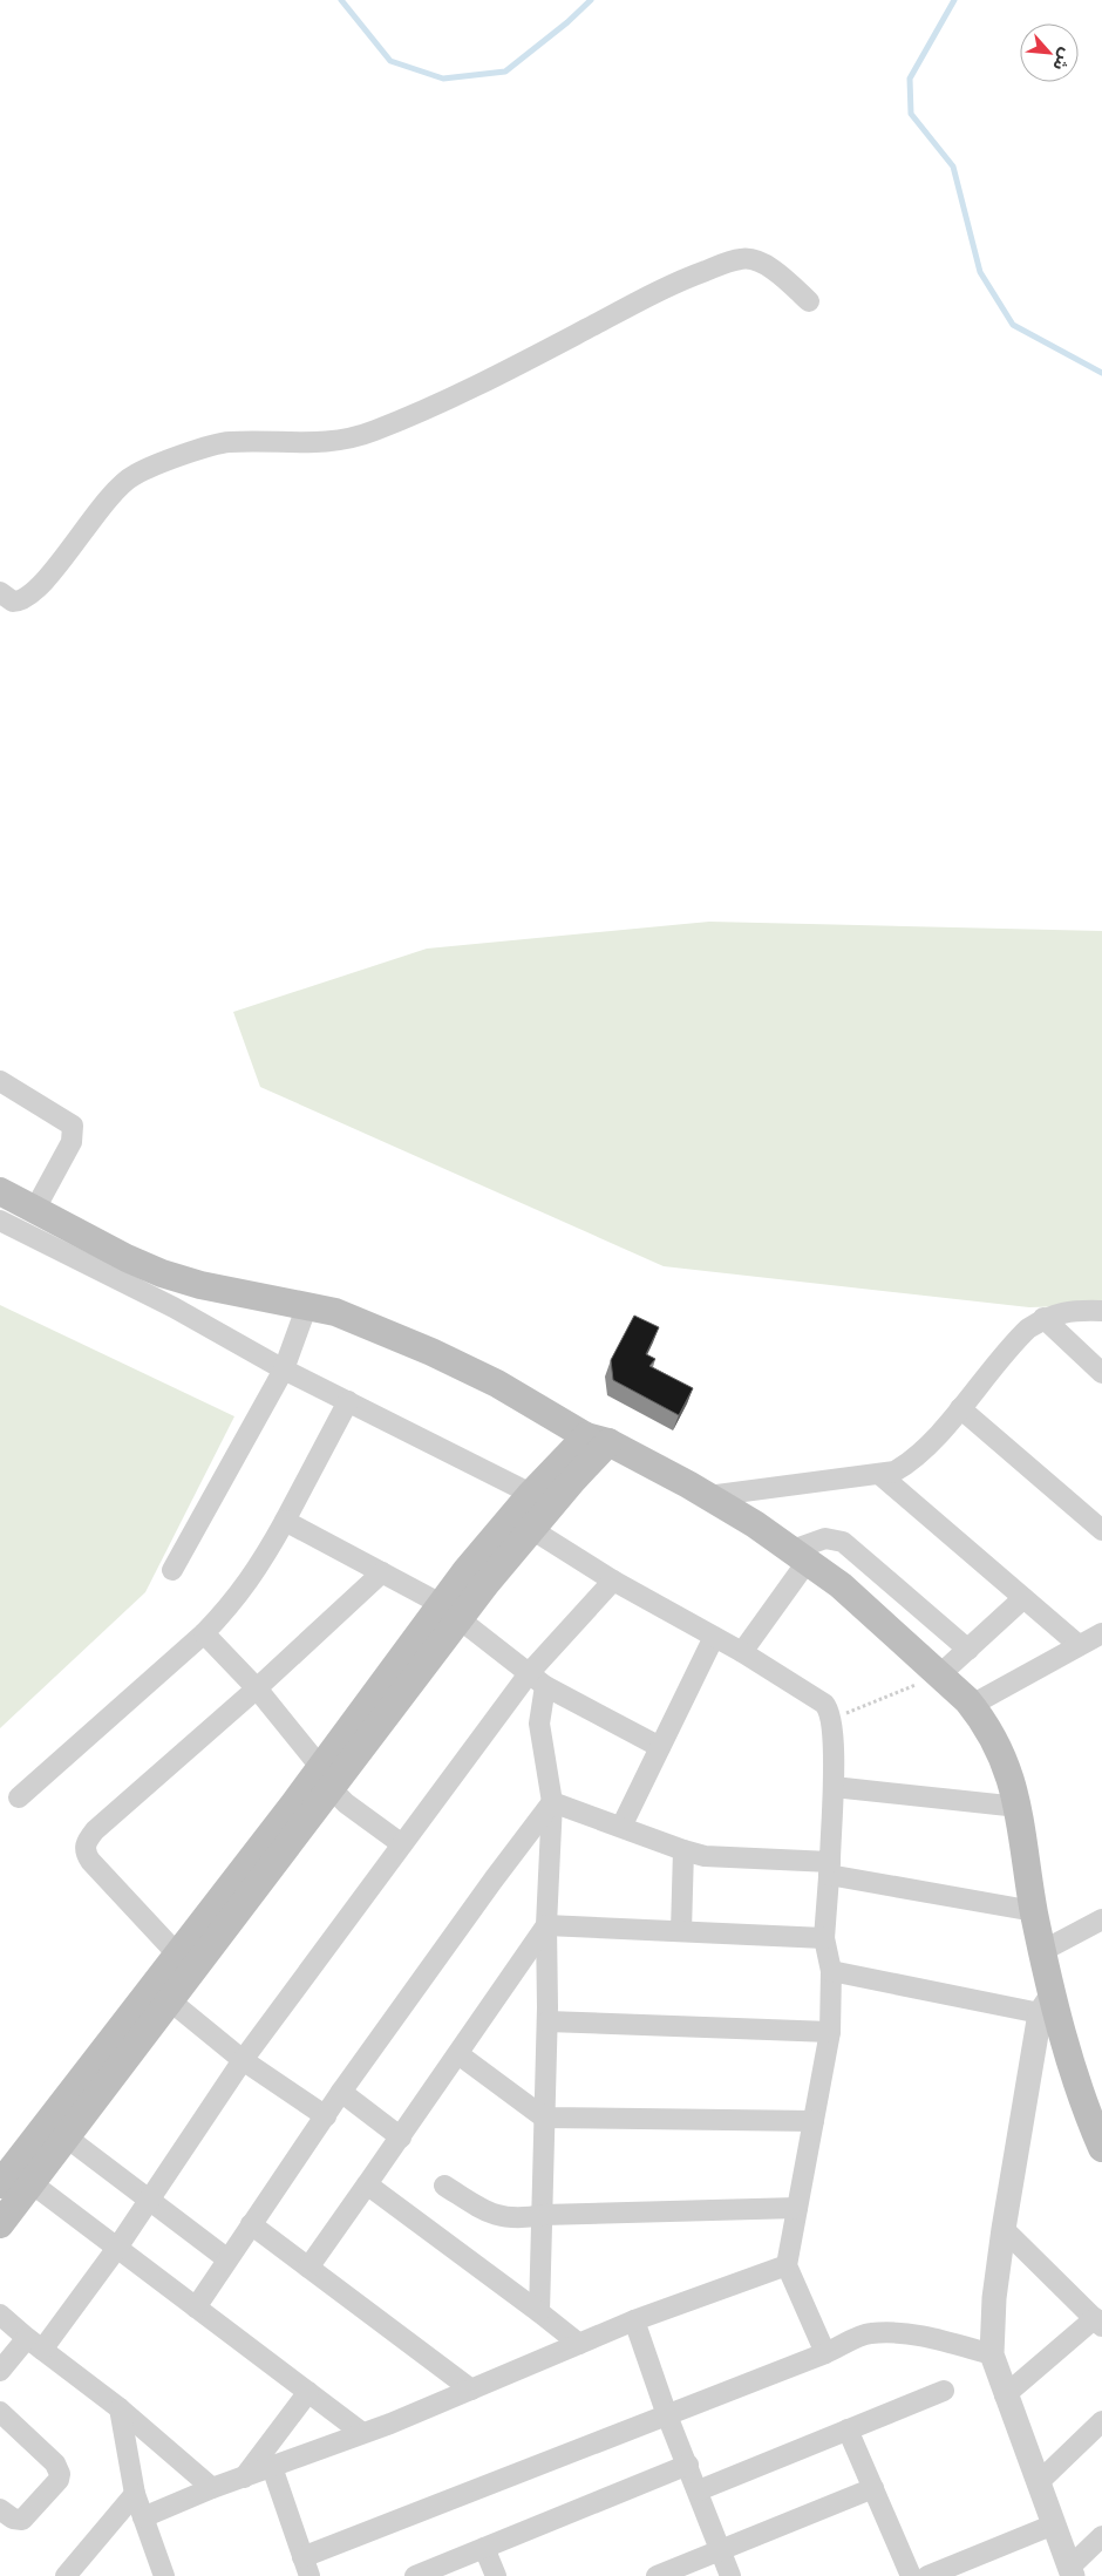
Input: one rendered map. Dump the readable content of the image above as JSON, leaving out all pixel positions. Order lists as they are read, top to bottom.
{
  "north": "bottom right"
}
